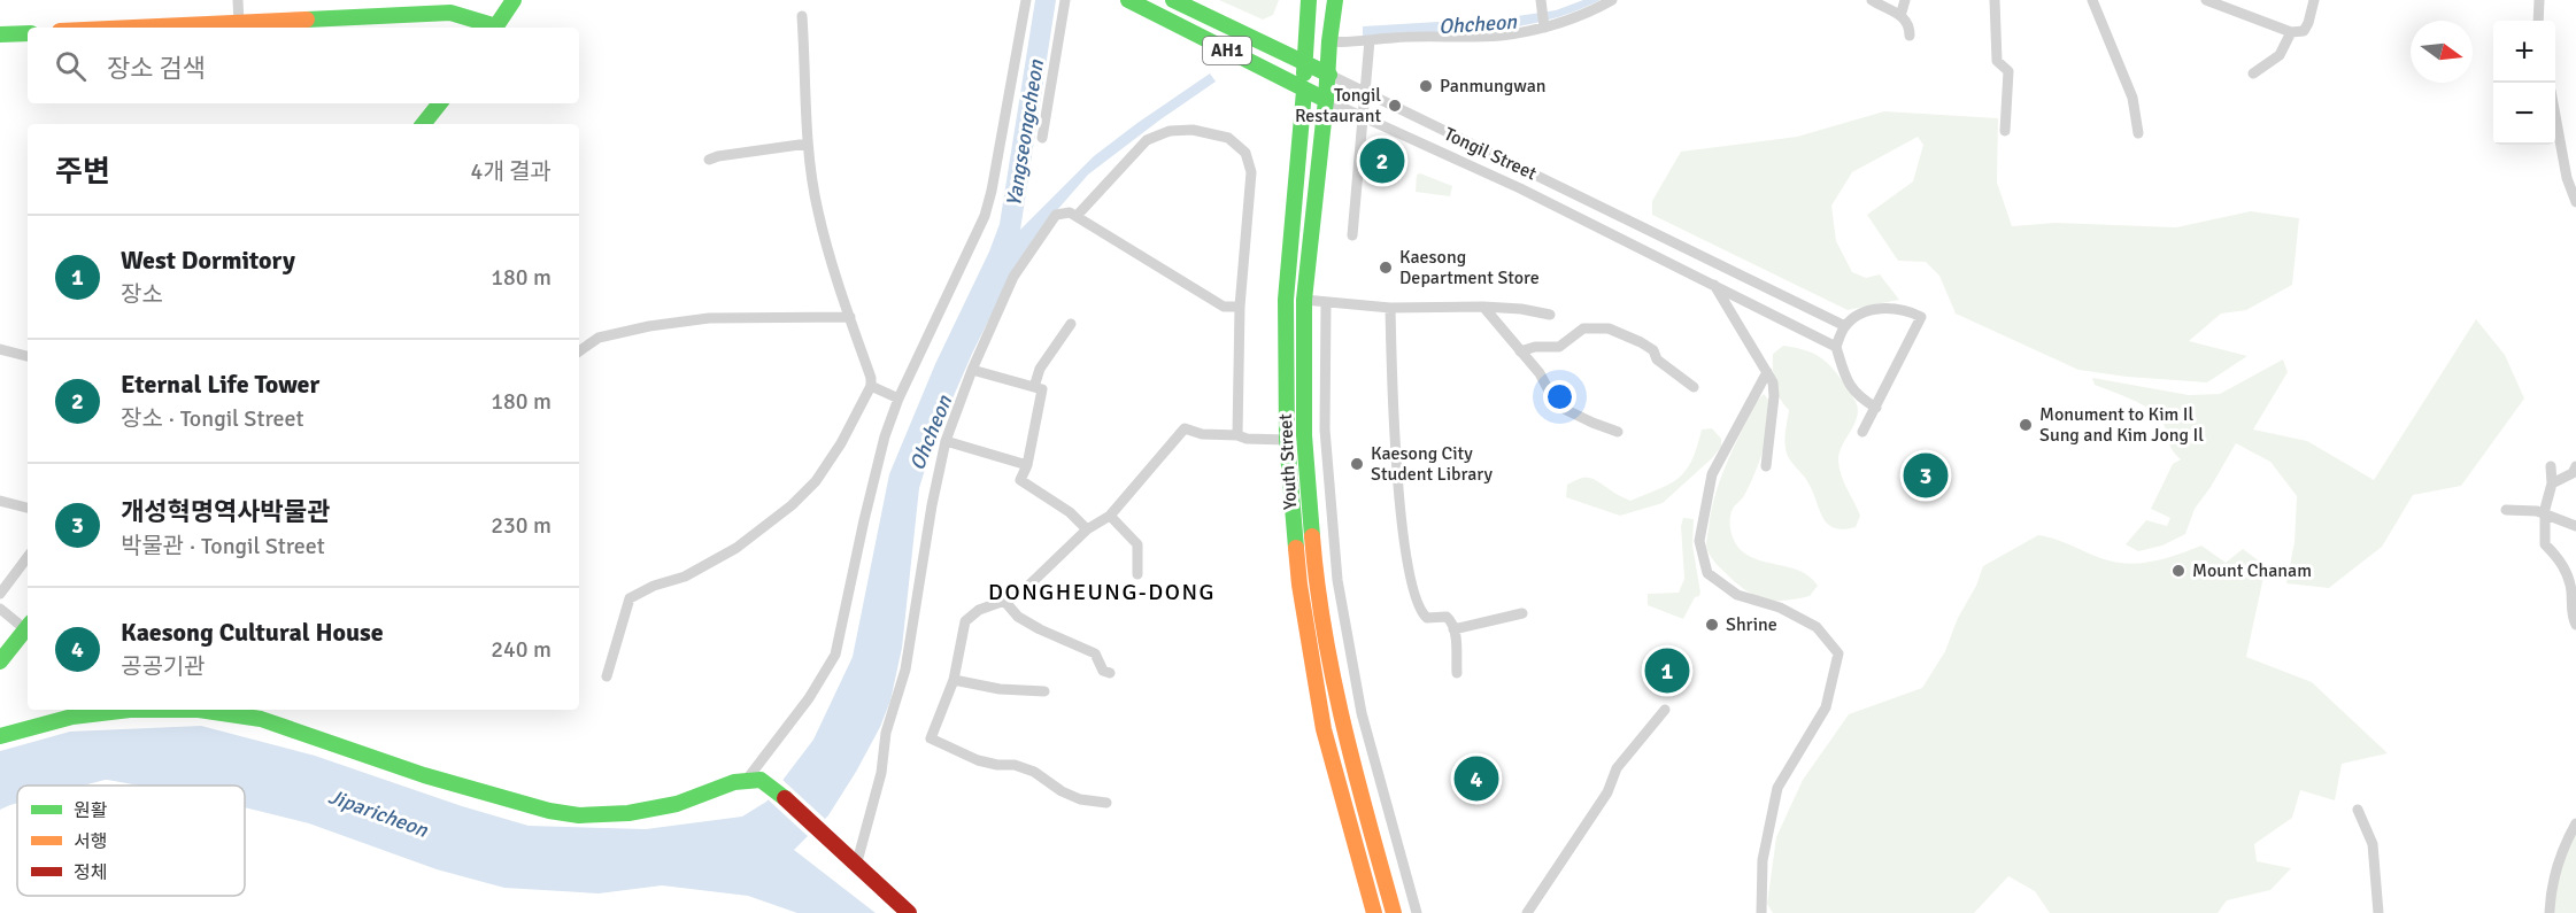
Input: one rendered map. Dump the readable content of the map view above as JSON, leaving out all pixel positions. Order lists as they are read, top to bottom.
{
  "streets": {
    "main road": ["AH1", "Tongil Street", "Youth Street"]
  },
  "crossings": [
    ["Tongil Street", "Youth Street"]
  ],
  "districts": ["DONGHEUNG-DONG"],
  "water": ["Ohcheon", "Yangseongcheon", "Jiparicheon"],
  "places": [
    "Panmungwan",
    "Tongil Restaurant",
    "Kaesong Department Store",
    "Monument to Kim Il Sung and Kim Jong Il",
    "Kaesong City Student Library",
    "Mount Chanam",
    "Shrine"
  ],
  "legend": ["원활", "서행", "정체"],
  "north": "right",
  "page": {
    "map_buttons": ["+", "−"],
    "search": "장소 검색",
    "heading": ["주변", "4개 결과"],
    "pins": [
      "2",
      "3",
      "1",
      "4"
    ],
    "list": [
      {
        "mark": "1",
        "name": "West Dormitory",
        "note": "장소",
        "value": "180 m"
      },
      {
        "mark": "2",
        "name": "Eternal Life Tower",
        "note": "장소 · Tongil Street",
        "value": "180 m"
      },
      {
        "mark": "3",
        "name": "개성혁명역사박물관",
        "note": "박물관 · Tongil Street",
        "value": "230 m"
      },
      {
        "mark": "4",
        "name": "Kaesong Cultural House",
        "note": "공공기관",
        "value": "240 m"
      }
    ]
  }
}
